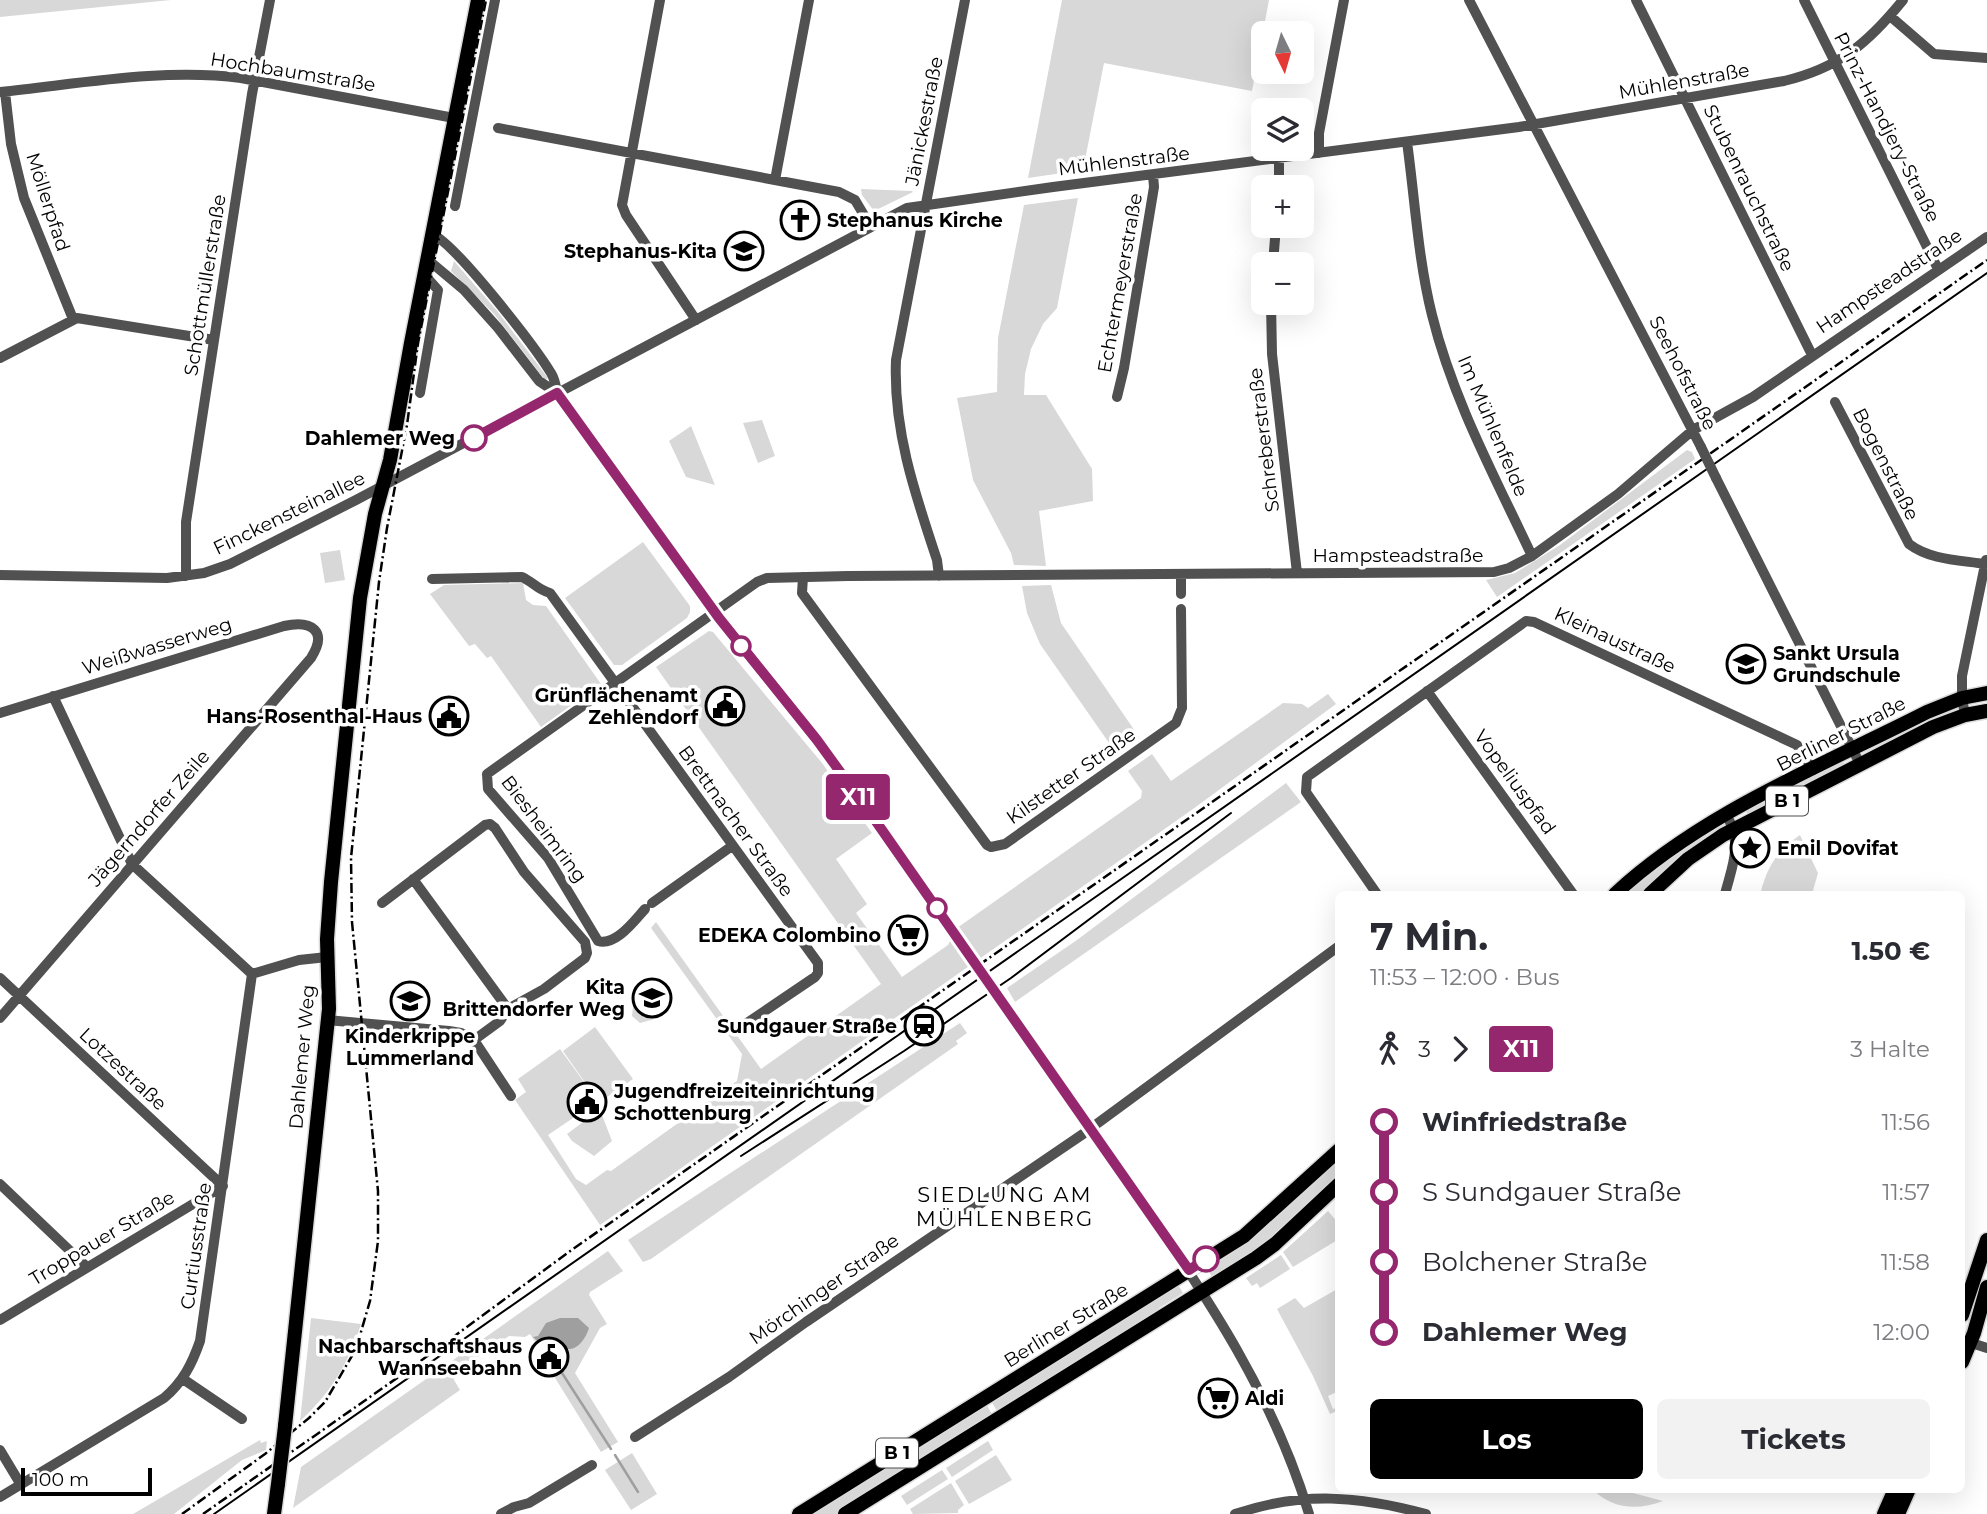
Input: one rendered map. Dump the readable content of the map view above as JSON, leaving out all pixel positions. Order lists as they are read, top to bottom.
{
  "streets": {
    "main road": ["Berliner Straße", "B 1", "Dahlemer Weg"],
    "street": [
      "Hochbaumstraße",
      "Mühlenstraße",
      "Jänickestraße",
      "Prinz-Handjery-Straße",
      "Stubenrauchstraße",
      "Möllerpfad",
      "Hampsteadstraße",
      "Echtermeyerstraße",
      "Schottmüllerstraße",
      "Seehofstraße",
      "Im Mühlenfelde",
      "Schreberstraße",
      "Bogenstraße",
      "Finckensteinallee",
      "Kleinaustraße",
      "Weißwasserweg",
      "Kilstetter Straße",
      "Vopeliuspfad",
      "Jägerndorfer Zeile",
      "Brettnacher Straße",
      "Biesheimring",
      "Lotzestraße",
      "Troppauer Straße",
      "Curtiusstraße",
      "Mörchinger Straße"
    ]
  },
  "crossings": [
    ["Hochbaumstraße", "Möllerpfad"],
    ["Hochbaumstraße", "Schottmüllerstraße"],
    ["Hochbaumstraße", "Dahlemer Weg"],
    ["Mühlenstraße", "Jänickestraße"],
    ["Mühlenstraße", "Prinz-Handjery-Straße"],
    ["Mühlenstraße", "Stubenrauchstraße"],
    ["Mühlenstraße", "Echtermeyerstraße"],
    ["Mühlenstraße", "Seehofstraße"],
    ["Mühlenstraße", "Im Mühlenfelde"],
    ["Mühlenstraße", "Finckensteinallee"],
    ["Mühlenstraße", "Dahlemer Weg"],
    ["Jänickestraße", "Hampsteadstraße"],
    ["Prinz-Handjery-Straße", "Hampsteadstraße"],
    ["Stubenrauchstraße", "Hampsteadstraße"],
    ["Hampsteadstraße", "Seehofstraße"],
    ["Hampsteadstraße", "Im Mühlenfelde"],
    ["Hampsteadstraße", "Schreberstraße"],
    ["Hampsteadstraße", "Kilstetter Straße"],
    ["Hampsteadstraße", "Brettnacher Straße"],
    ["Hampsteadstraße", "Biesheimring"],
    ["Schottmüllerstraße", "Finckensteinallee"],
    ["Seehofstraße", "Berliner Straße"],
    ["Finckensteinallee", "Dahlemer Weg"],
    ["Kleinaustraße", "Berliner Straße"],
    ["Kleinaustraße", "Vopeliuspfad"],
    ["Weißwasserweg", "Jägerndorfer Zeile"],
    ["Jägerndorfer Zeile", "Lotzestraße"],
    ["Brettnacher Straße", "Biesheimring"],
    ["Lotzestraße", "Troppauer Straße"],
    ["Lotzestraße", "Curtiusstraße"],
    ["Troppauer Straße", "Curtiusstraße"]
  ],
  "districts": ["SIEDLUNG AM MÜHLENBERG"],
  "places": {
    "church": ["Stephanus Kirche"],
    "school or university": [
      "Stephanus-Kita",
      "Sankt Ursula Grundschule",
      "Kita Brittendorfer Weg",
      "Kinderkrippe Lummerland"
    ],
    "other": ["Dahlemer Weg"],
    "public building": [
      "Grünflächenamt Zehlendorf",
      "Hans-Rosenthal-Haus",
      "Jugendfreizeiteinrichtung Schottenburg",
      "Nachbarschaftshaus Wannseebahn"
    ],
    "place": ["Emil Dovifat"],
    "supermarket": ["EDEKA Colombino", "Aldi"],
    "station": ["Sundgauer Straße"]
  },
  "lines": ["bus line X11"],
  "scale_bar": "100 m",
  "north": "bottom",
  "page": {
    "on_map": "X11",
    "map_buttons": ["+", "−"],
    "heading": ["7 Min.", "11:53 – 12:00 · Bus", "1.50 €"],
    "legs": ["3", "X11", "3 Halte"],
    "list": [
      {
        "name": "Winfriedstraße",
        "value": "11:56"
      },
      {
        "name": "S Sundgauer Straße",
        "value": "11:57"
      },
      {
        "name": "Bolchener Straße",
        "value": "11:58"
      },
      {
        "name": "Dahlemer Weg",
        "value": "12:00"
      }
    ],
    "buttons": ["Los", "Tickets"],
    "scale": "100 m"
  }
}
